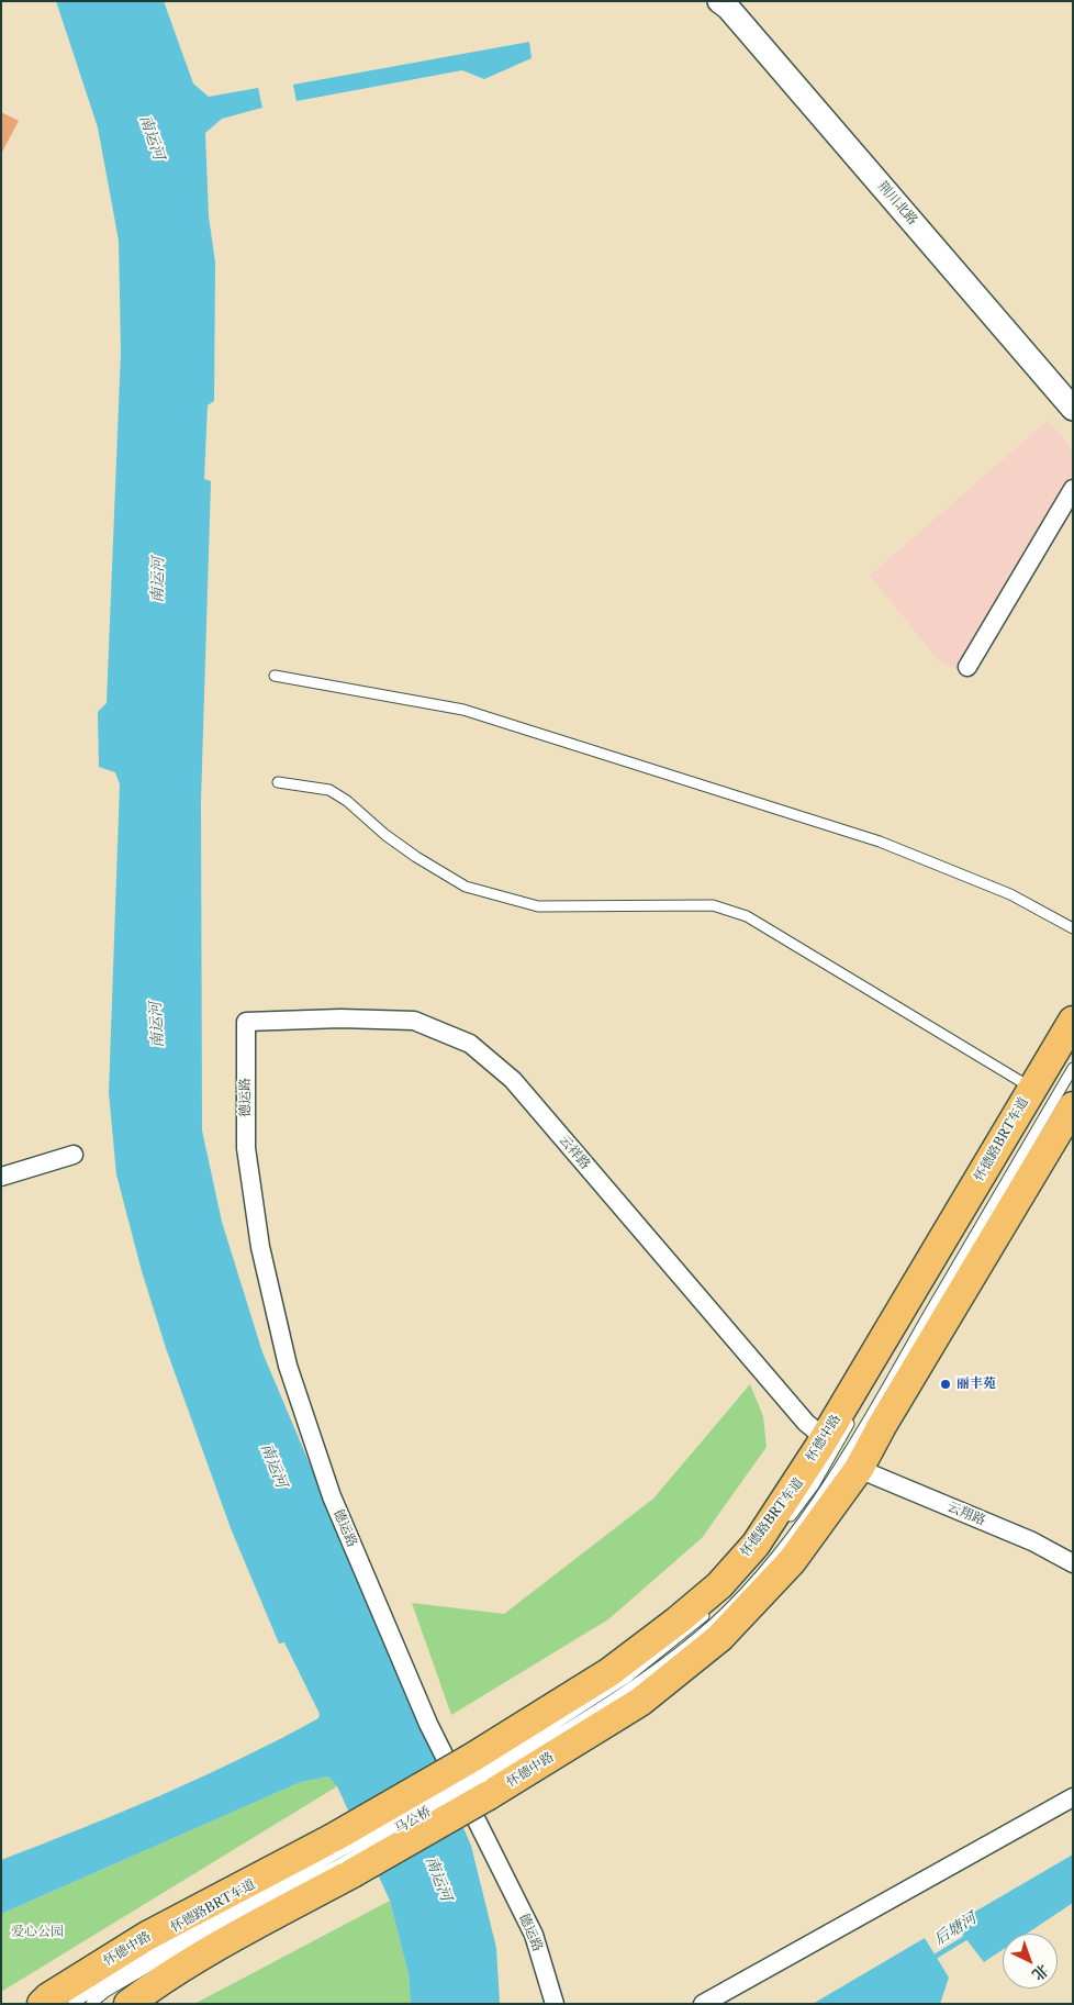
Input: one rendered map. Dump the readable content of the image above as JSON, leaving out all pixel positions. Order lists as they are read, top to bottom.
{
  "streets": {
    "main road": ["怀德中路", "马公桥"],
    "street": [
      "荆川北路",
      "德运路",
      "云祥路",
      "云翔路"
    ],
    "lane": ["怀德路BRT车道"]
  },
  "crossings": [
    ["德运路", "云祥路"],
    ["怀德路BRT车道", "怀德中路"],
    ["怀德路BRT车道", "马公桥"],
    ["云祥路", "怀德中路"],
    ["怀德中路", "云翔路"],
    ["怀德中路", "马公桥"]
  ],
  "water": ["南运河", "后塘河"],
  "parks": ["爱心公园"],
  "places": ["丽丰苑"],
  "north": "bottom right"
}
